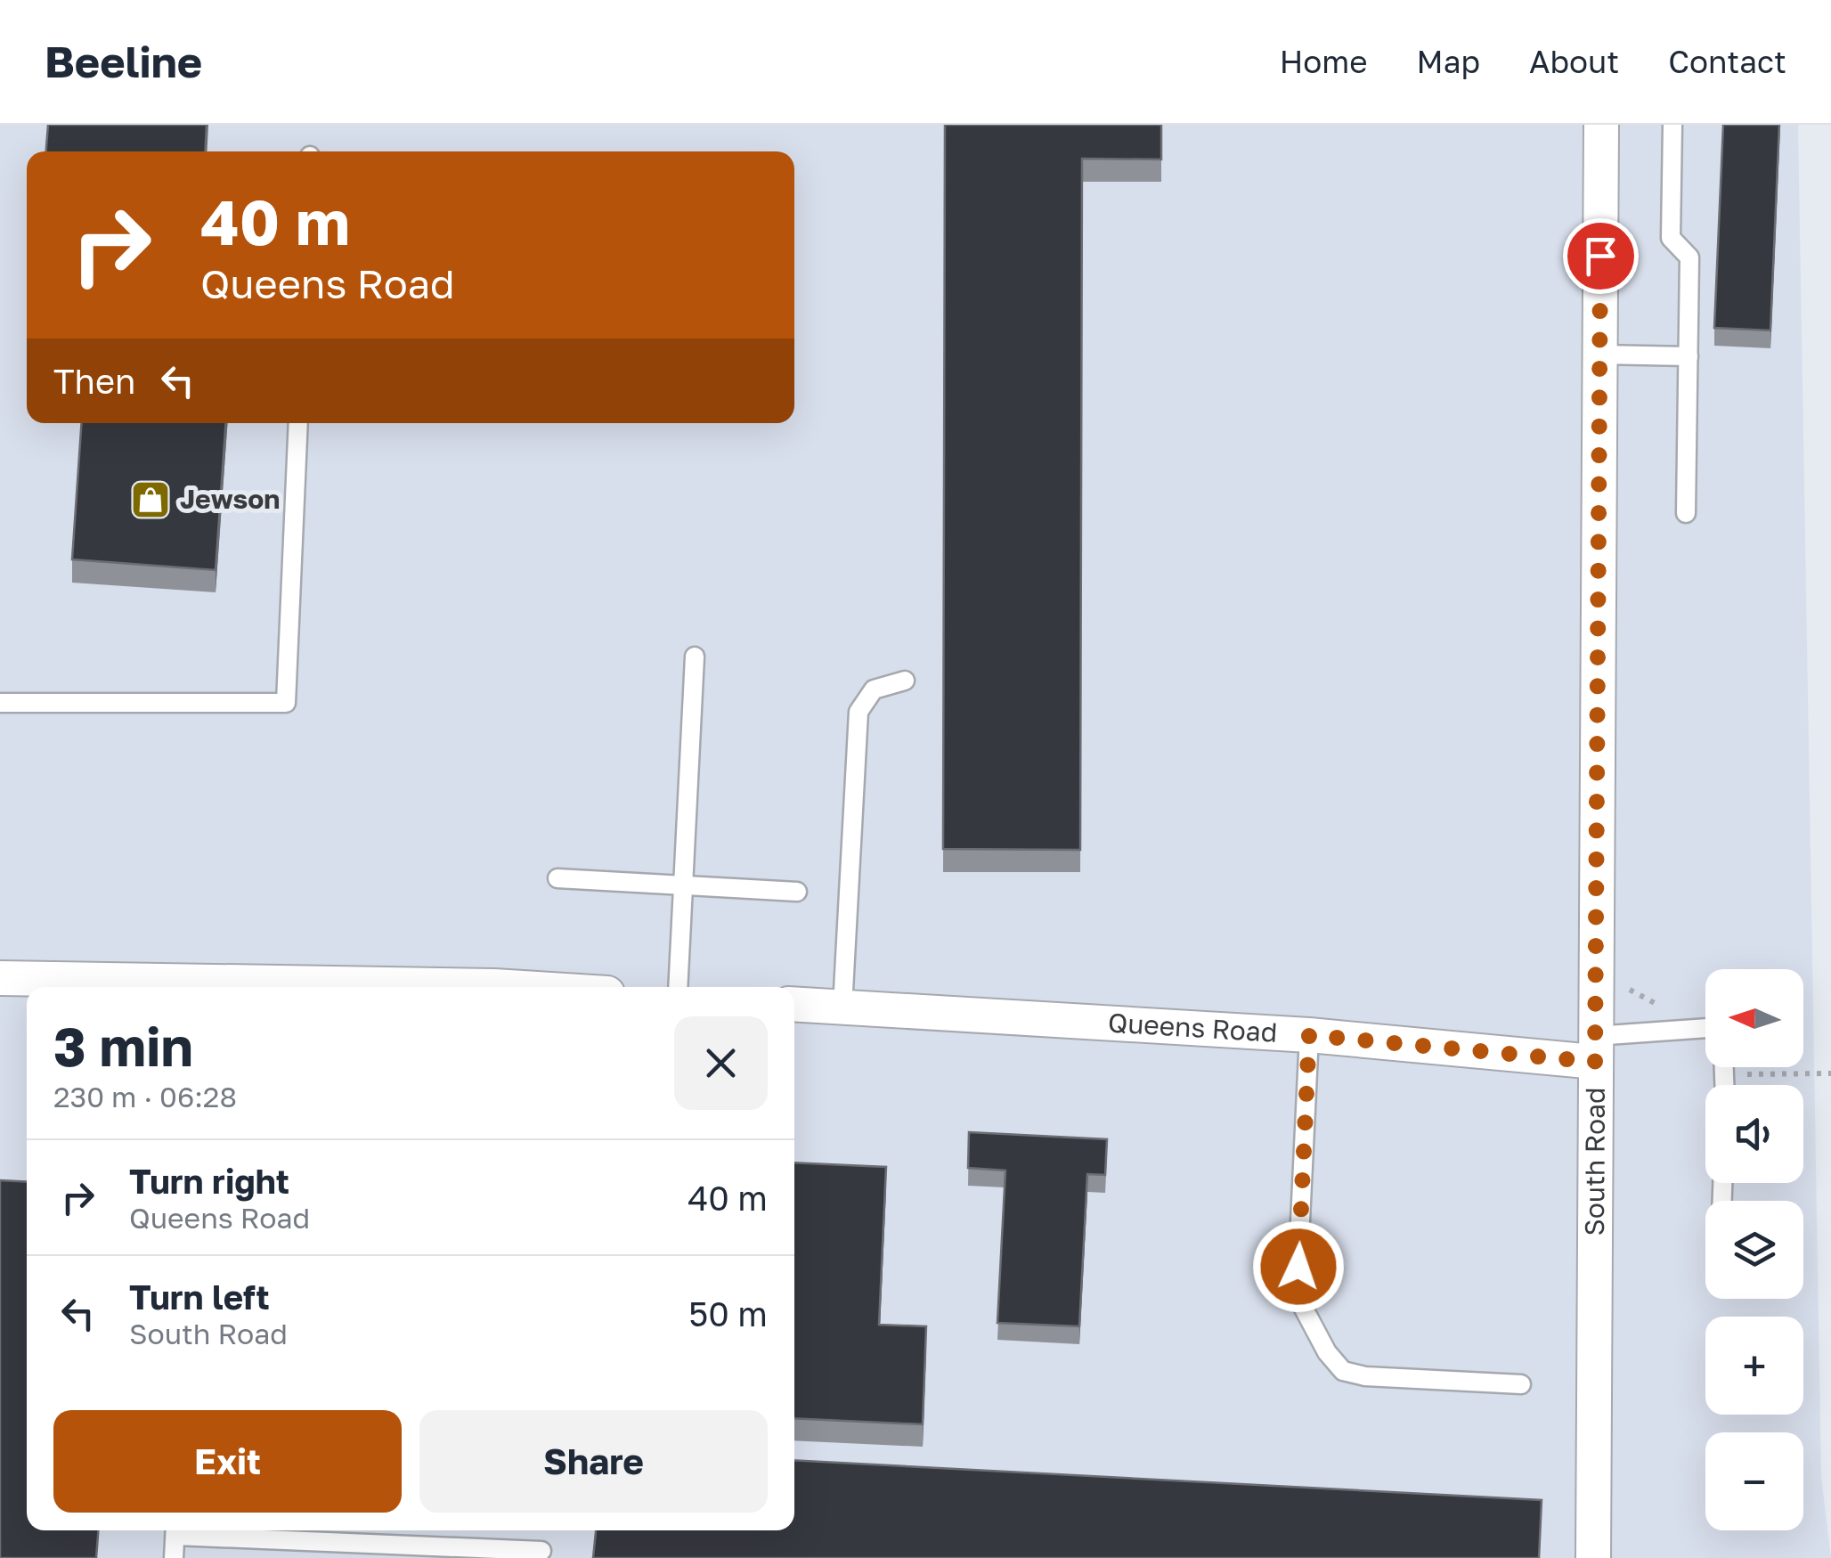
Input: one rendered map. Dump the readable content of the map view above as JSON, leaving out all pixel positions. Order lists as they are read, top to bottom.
{
  "streets": {
    "street": ["Queens Road", "South Road"]
  },
  "crossings": [
    ["Queens Road", "South Road"]
  ],
  "places": {
    "shop": ["Jewson"]
  },
  "north": "left",
  "page": {
    "header": "Beeline",
    "nav": [
      "Home",
      "Map",
      "About",
      "Contact"
    ],
    "turn": ["40 m", "Queens Road"],
    "then": "Then",
    "map_buttons": ["+", "−"],
    "heading": ["3 min", "230 m · 06:28"],
    "list": [
      {
        "name": "Turn right",
        "note": "Queens Road",
        "value": "40 m"
      },
      {
        "name": "Turn left",
        "note": "South Road",
        "value": "50 m"
      }
    ],
    "buttons": ["Exit", "Share"]
  }
}
